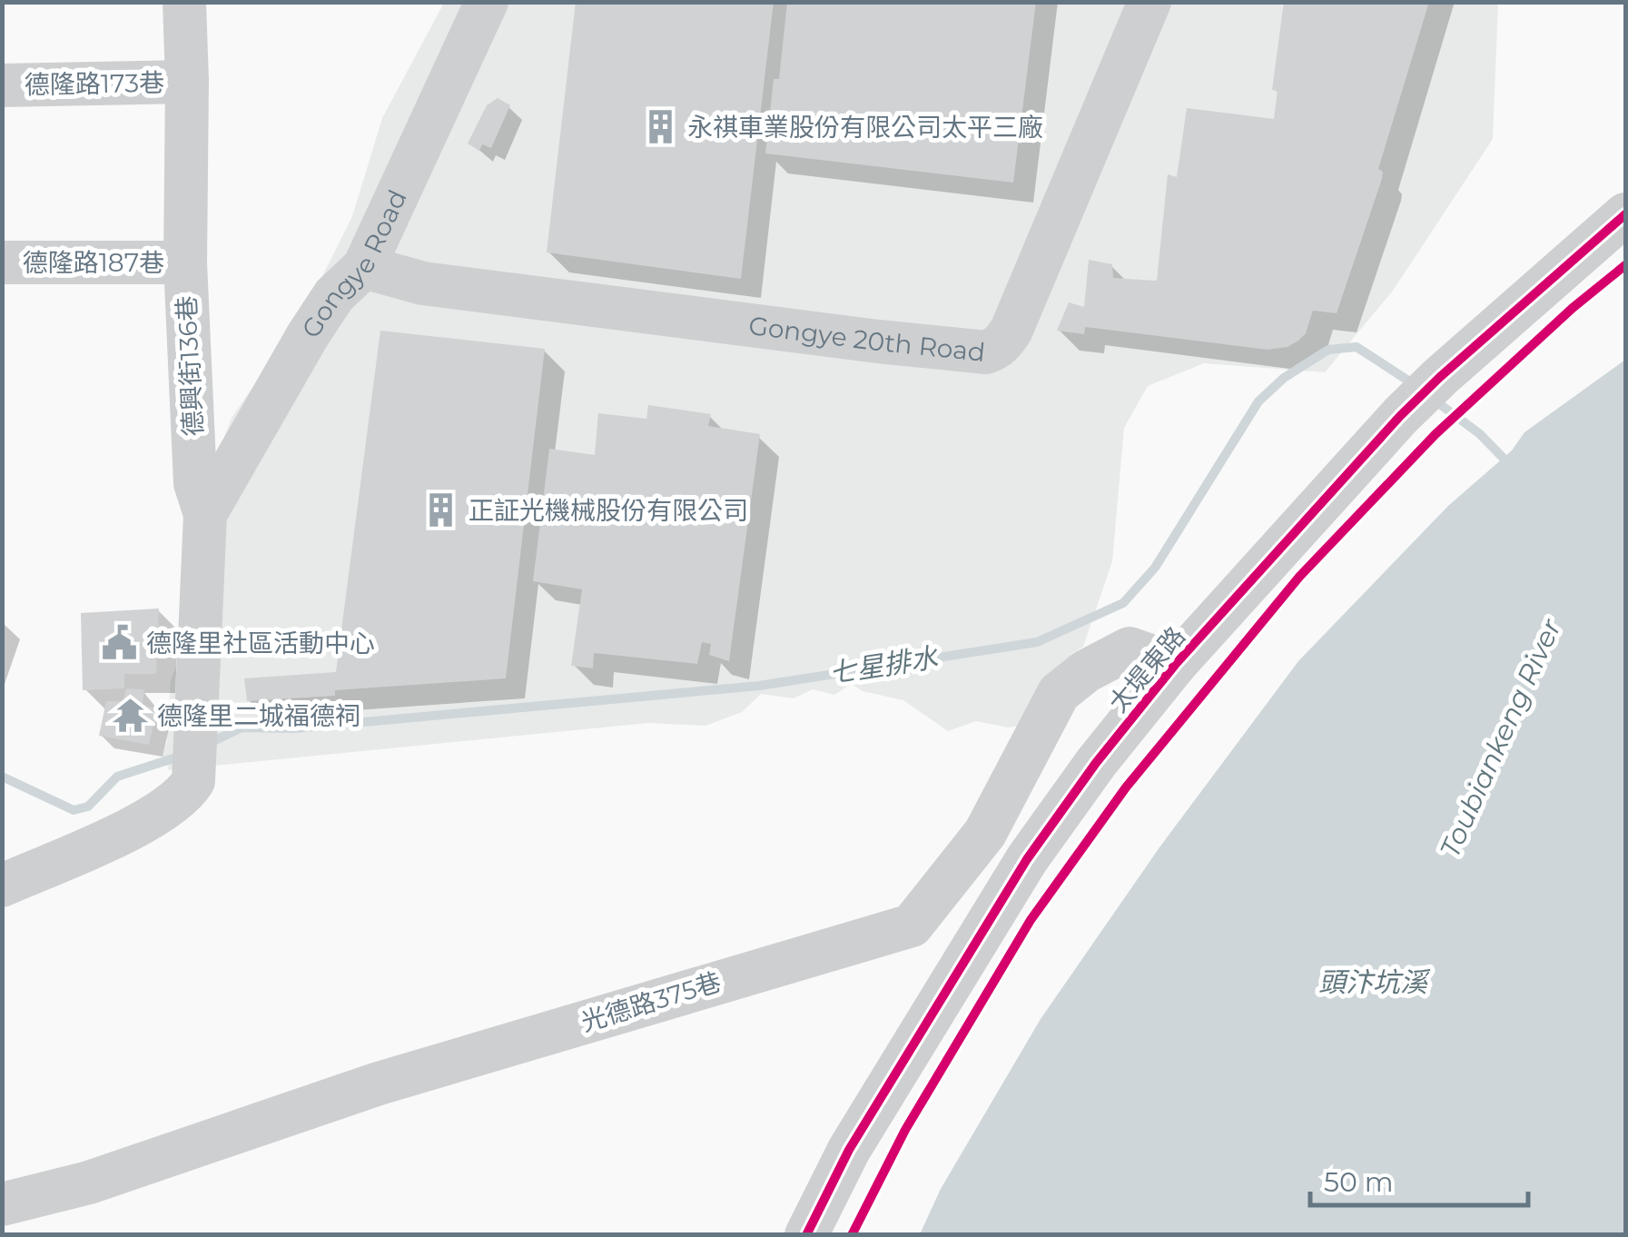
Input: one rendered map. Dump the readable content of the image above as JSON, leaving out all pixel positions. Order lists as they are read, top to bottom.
{
  "streets": {
    "street": [
      "德隆路173巷",
      "德隆路187巷",
      "Gongye Road",
      "Gongye 20th Road",
      "德興街136巷",
      "太堤東路",
      "光德路375巷"
    ]
  },
  "crossings": [
    ["德隆路173巷", "德興街136巷"],
    ["德隆路187巷", "德興街136巷"],
    ["Gongye Road", "Gongye 20th Road"],
    ["Gongye Road", "德興街136巷"],
    ["太堤東路", "光德路375巷"]
  ],
  "water": ["七星排水", "Toubiankeng River", "頭汴坑溪"],
  "places": {
    "building": ["永祺車業股份有限公司太平三廠", "正証光機械股份有限公司"],
    "public building": ["德隆里社區活動中心"],
    "temple": ["德隆里二城福德祠"]
  },
  "scale_bar": "50 m"
}
